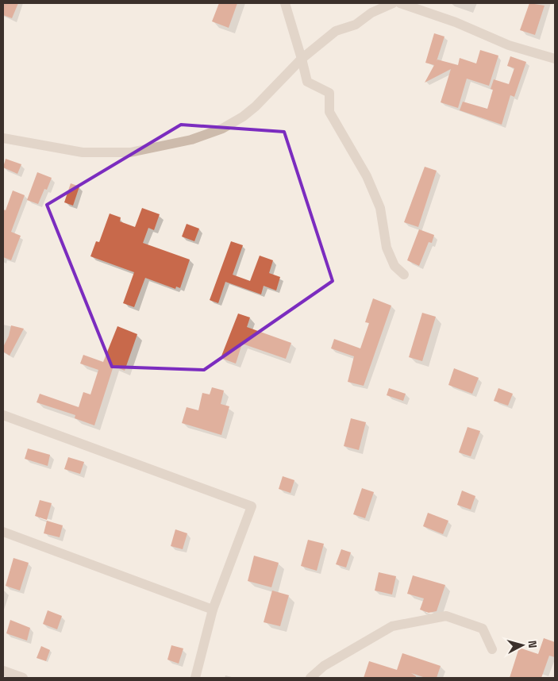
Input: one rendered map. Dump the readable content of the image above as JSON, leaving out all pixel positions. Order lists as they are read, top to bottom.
{
  "north": "right"
}
